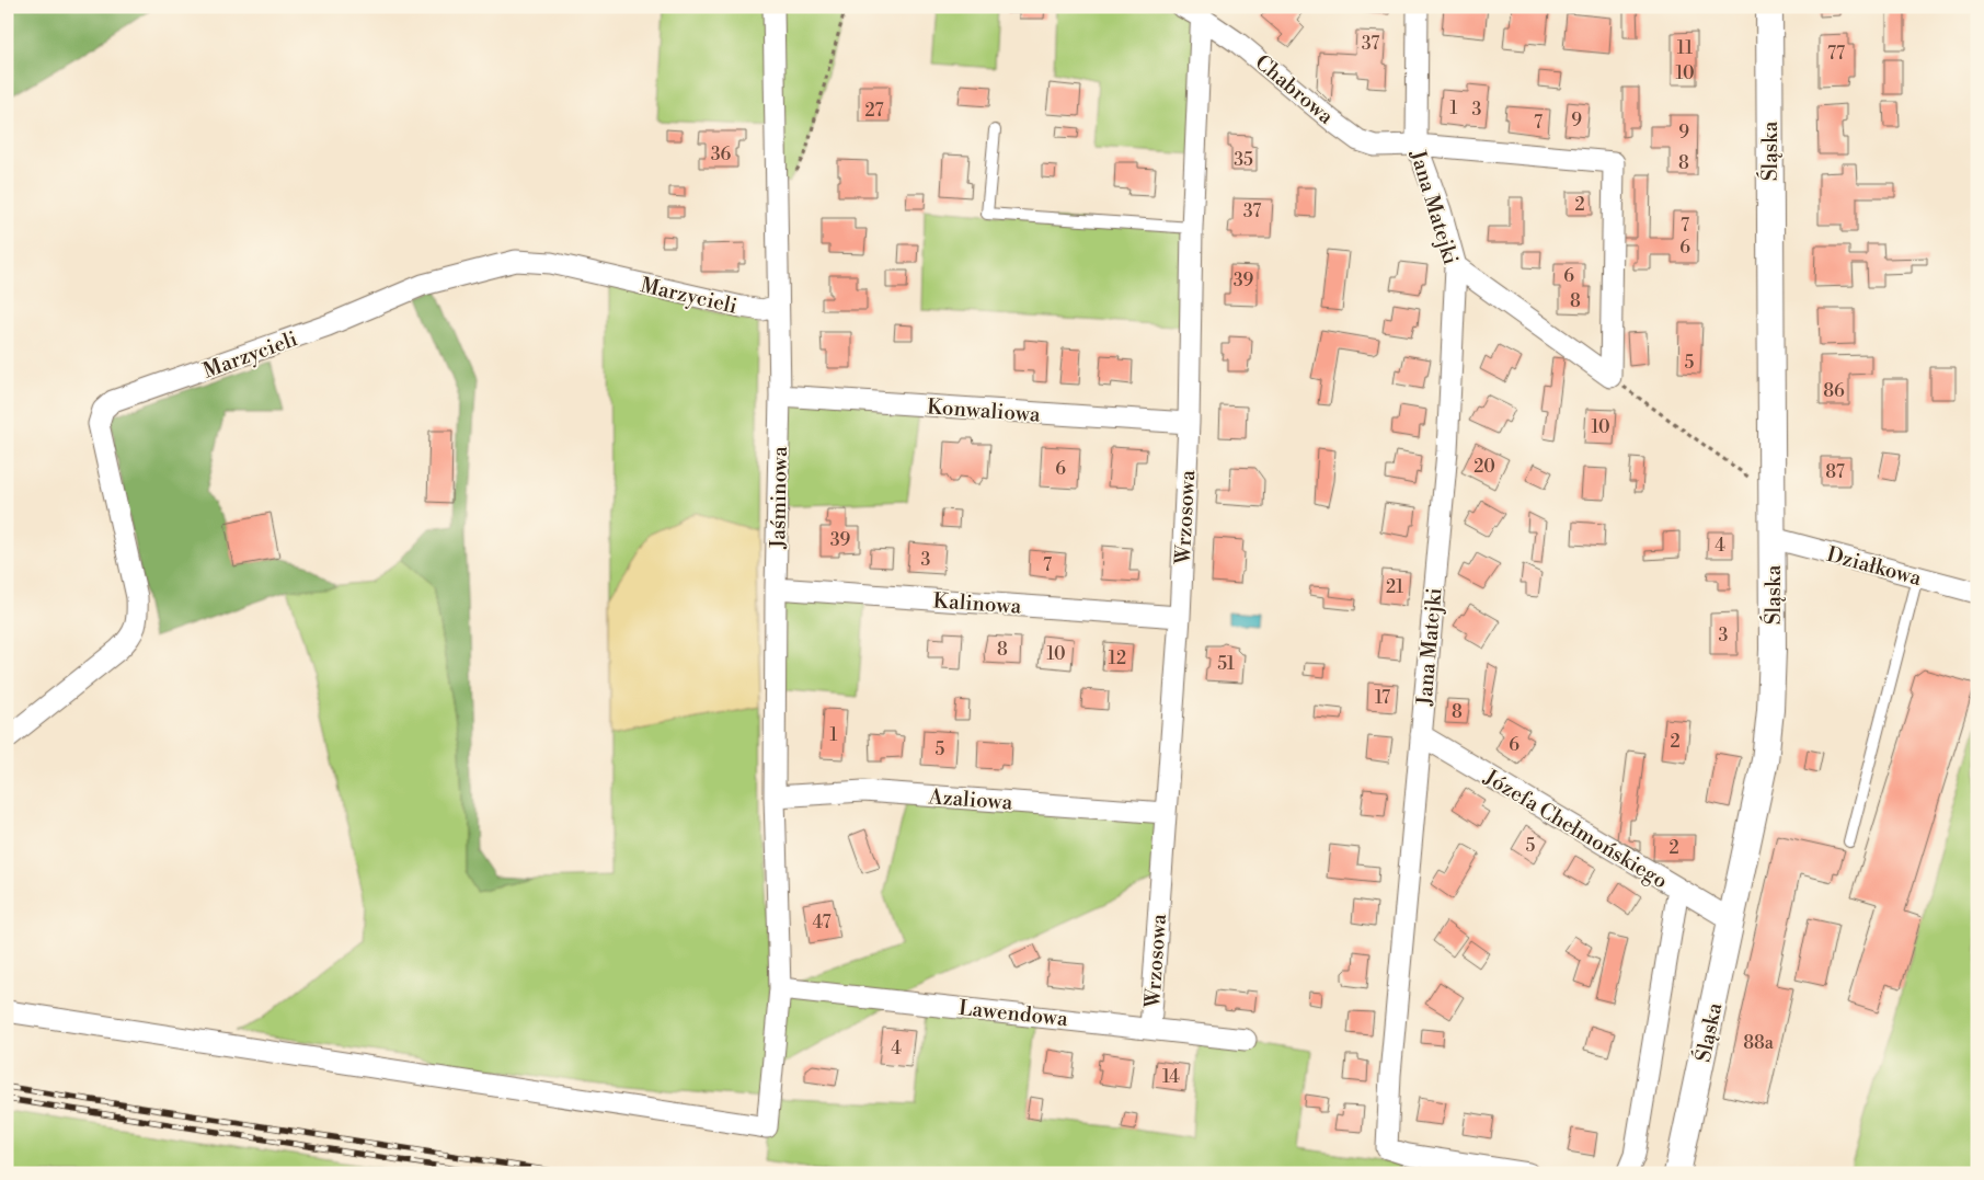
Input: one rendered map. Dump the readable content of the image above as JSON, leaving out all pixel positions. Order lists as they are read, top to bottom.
{
  "streets": {
    "street": [
      "Chabrowa",
      "Śląska",
      "Jana Matejki",
      "Marzycieli",
      "Konwaliowa",
      "Jaśminowa",
      "Wrzosowa",
      "Działkowa",
      "Kalinowa",
      "Azaliowa",
      "Józefa Chełmońskiego",
      "Lawendowa"
    ]
  },
  "crossings": [
    ["Chabrowa", "Jana Matejki"],
    ["Chabrowa", "Wrzosowa"],
    ["Śląska", "Działkowa"],
    ["Śląska", "Józefa Chełmońskiego"],
    ["Jana Matejki", "Józefa Chełmońskiego"],
    ["Marzycieli", "Jaśminowa"],
    ["Konwaliowa", "Jaśminowa"],
    ["Konwaliowa", "Wrzosowa"],
    ["Jaśminowa", "Kalinowa"],
    ["Jaśminowa", "Azaliowa"],
    ["Jaśminowa", "Lawendowa"],
    ["Wrzosowa", "Kalinowa"],
    ["Wrzosowa", "Azaliowa"],
    ["Wrzosowa", "Lawendowa"]
  ],
  "house_numbers": [
    "37",
    "11",
    "77",
    "10",
    "1",
    "3",
    "27",
    "9",
    "7",
    "9",
    "36",
    "35",
    "8",
    "2",
    "37",
    "7",
    "6",
    "6",
    "39",
    "8",
    "5",
    "86",
    "10",
    "20",
    "6",
    "87",
    "39",
    "4",
    "3",
    "7",
    "21",
    "3",
    "8",
    "10",
    "12",
    "51",
    "17",
    "8",
    "1",
    "2",
    "6",
    "5",
    "5",
    "2",
    "47",
    "88a",
    "4",
    "14"
  ]
}
